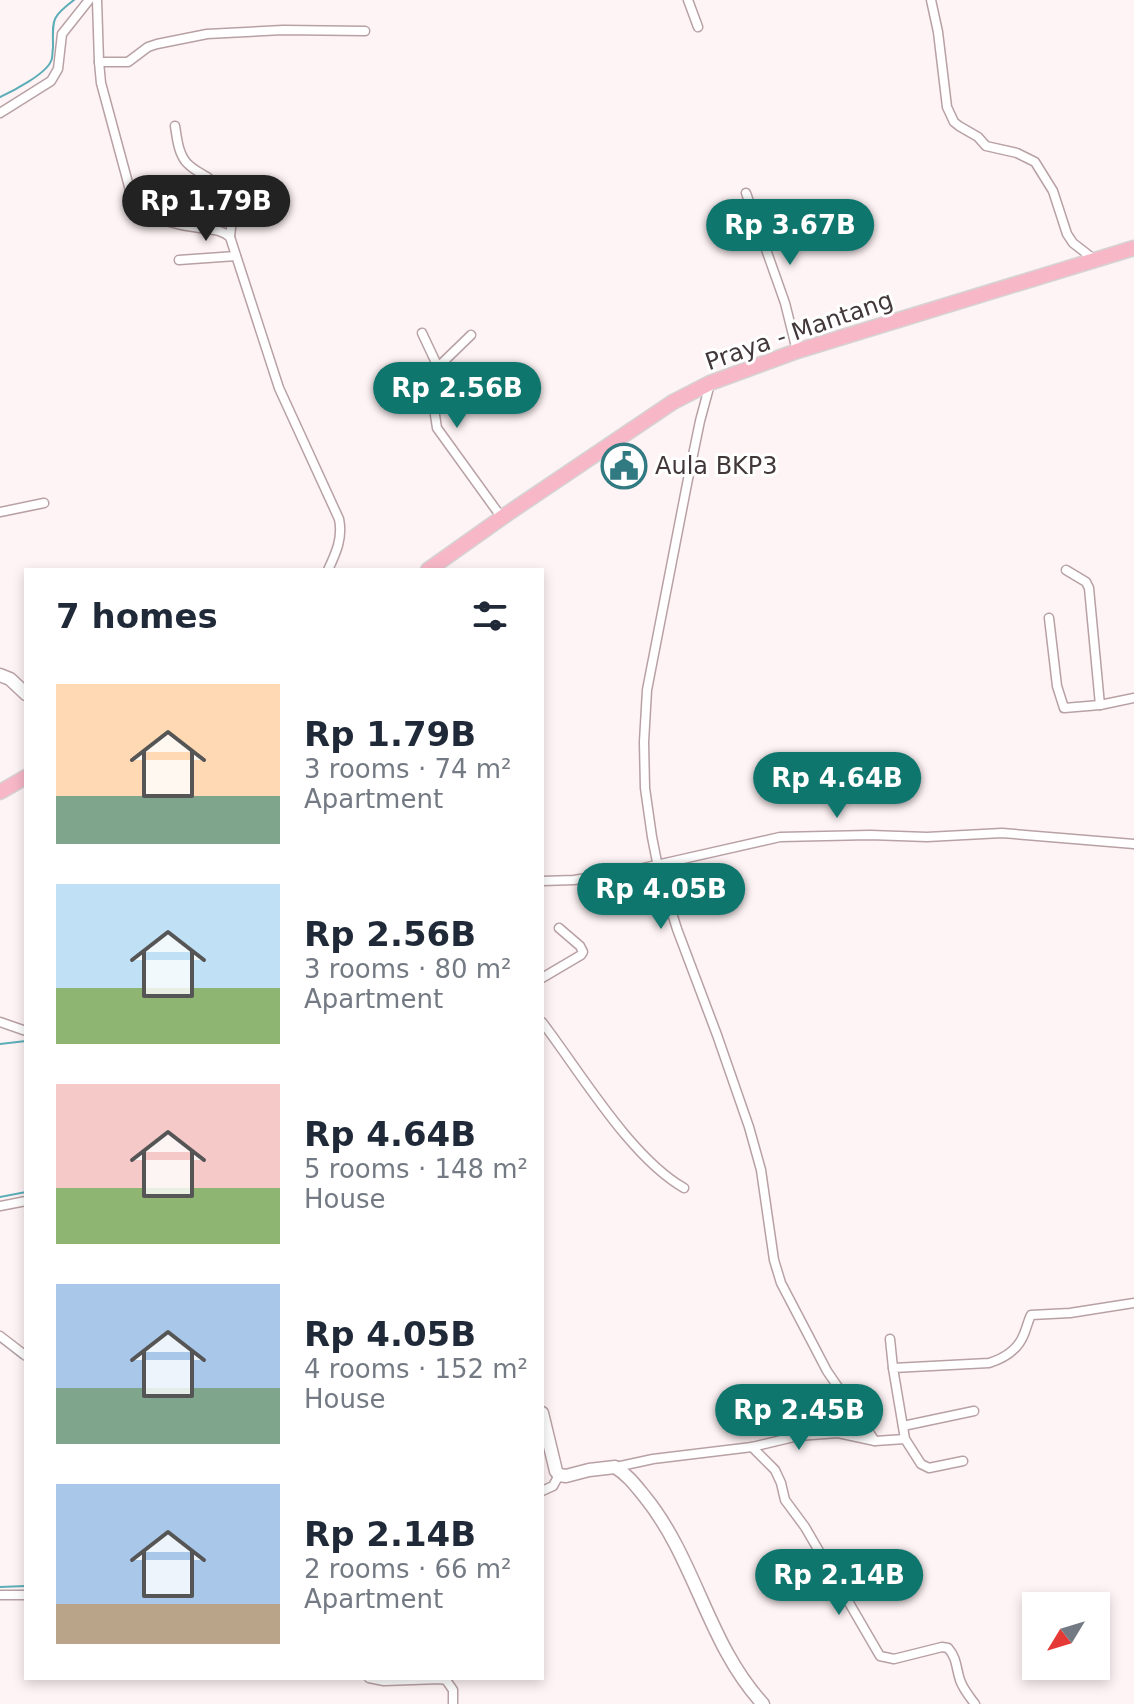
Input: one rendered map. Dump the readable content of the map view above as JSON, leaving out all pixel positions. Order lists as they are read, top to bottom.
{
  "streets": {
    "main road": ["Praya - Mantang"]
  },
  "places": {
    "public building": ["Aula BKP3"]
  },
  "north": "bottom left",
  "page": {
    "price": [
      "Rp 1.79B",
      "Rp 3.67B",
      "Rp 2.56B",
      "Rp 4.64B",
      "Rp 4.05B",
      "Rp 2.45B",
      "Rp 2.14B"
    ],
    "heading": "7 homes",
    "list": [
      {
        "name": "Rp 1.79B",
        "note": "3 rooms · 74 m² · Apartment"
      },
      {
        "name": "Rp 2.56B",
        "note": "3 rooms · 80 m² · Apartment"
      },
      {
        "name": "Rp 4.64B",
        "note": "5 rooms · 148 m² · House"
      },
      {
        "name": "Rp 4.05B",
        "note": "4 rooms · 152 m² · House"
      },
      {
        "name": "Rp 2.14B",
        "note": "2 rooms · 66 m² · Apartment"
      }
    ]
  }
}
